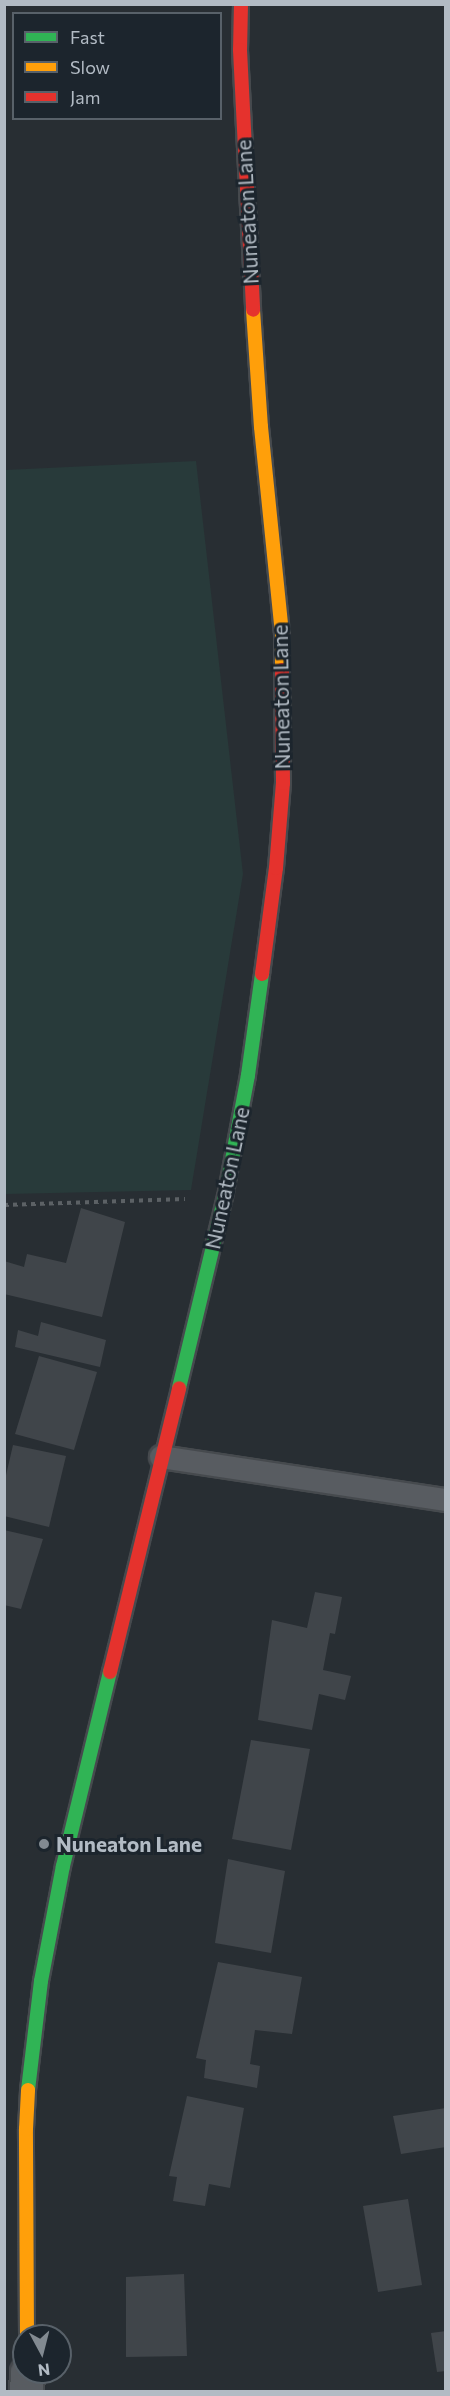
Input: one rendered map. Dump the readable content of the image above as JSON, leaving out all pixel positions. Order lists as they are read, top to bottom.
{
  "streets": {
    "street": ["Nuneaton Lane"]
  },
  "places": ["Nuneaton Lane"],
  "legend": ["Fast", "Slow", "Jam"],
  "north": "bottom"
}
